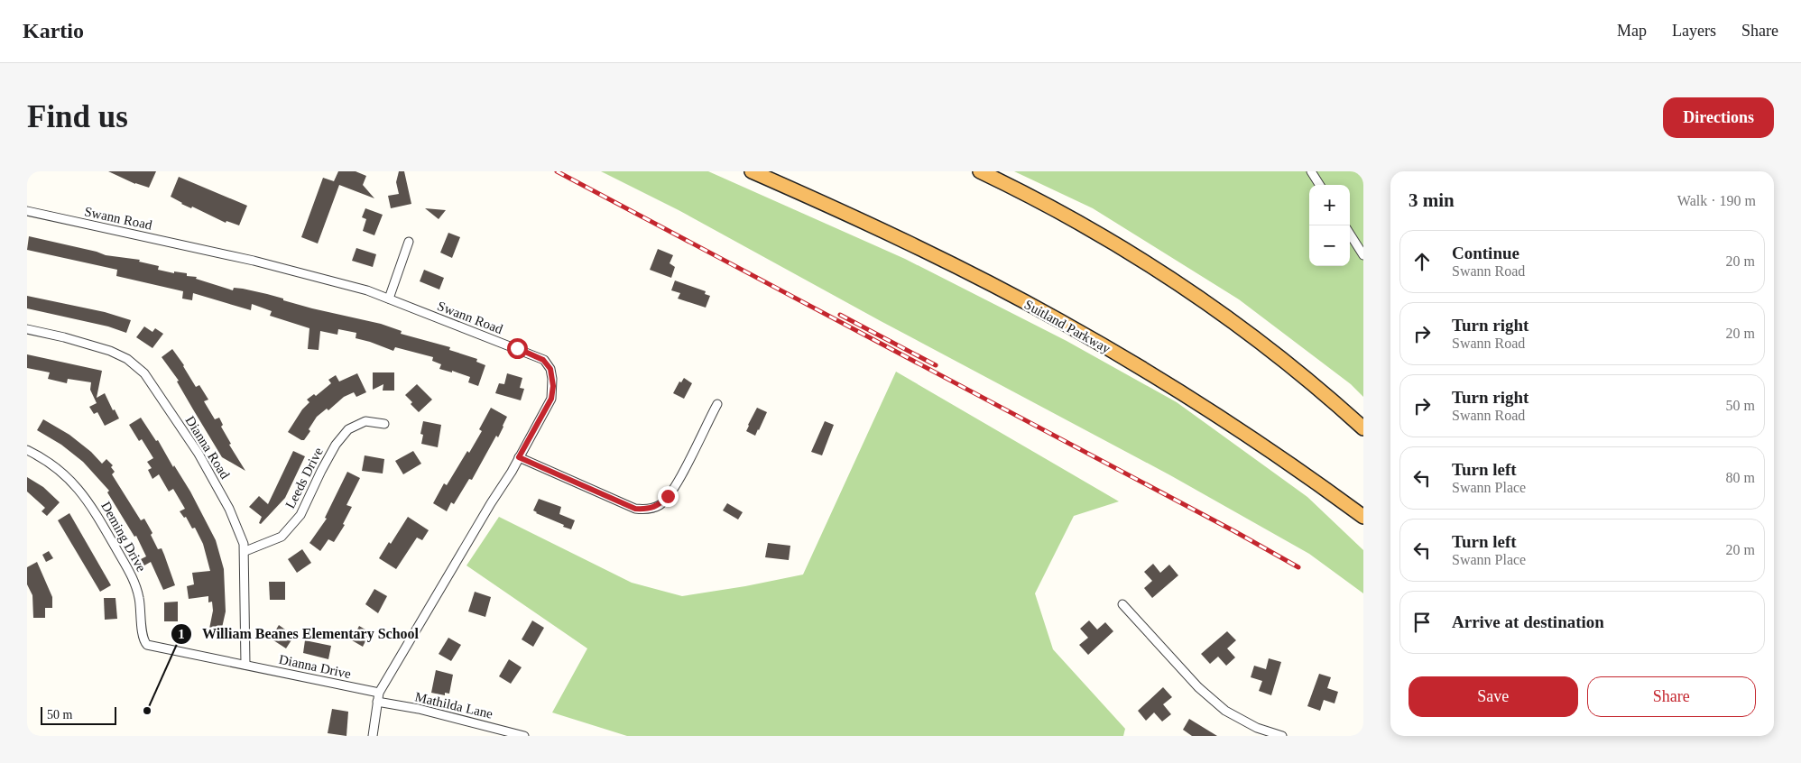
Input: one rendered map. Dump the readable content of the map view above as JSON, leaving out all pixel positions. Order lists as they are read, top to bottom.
{
  "streets": {
    "highway": ["Suitland Parkway"],
    "street": [
      "Swann Road",
      "Dianna Road",
      "Leeds Drive",
      "Deming Drive",
      "Dianna Drive",
      "Mathilda Lane"
    ]
  },
  "crossings": [
    ["Swann Road", "Dianna Drive"],
    ["Swann Road", "Mathilda Lane"],
    ["Dianna Road", "Leeds Drive"],
    ["Dianna Road", "Dianna Drive"],
    ["Deming Drive", "Dianna Drive"]
  ],
  "places": ["William Beanes Elementary School"],
  "scale_bar": "50 m",
  "page": {
    "header": "Kartio",
    "nav": ["Map", "Layers", "Share"],
    "buttons": [
      "Directions",
      ["Save", "Share"]
    ],
    "title": "Find us",
    "heading": ["3 min", "Walk · 190 m"],
    "map_buttons": ["+", "−"],
    "list": [
      ["Continue", "Swann Road", "20 m"],
      ["Turn right", "Swann Road", "20 m"],
      ["Turn right", "Swann Road", "50 m"],
      ["Turn left", "Swann Place", "80 m"],
      ["Turn left", "Swann Place", "20 m"],
      "Arrive at destination"
    ],
    "scale": "50 m"
  }
}
